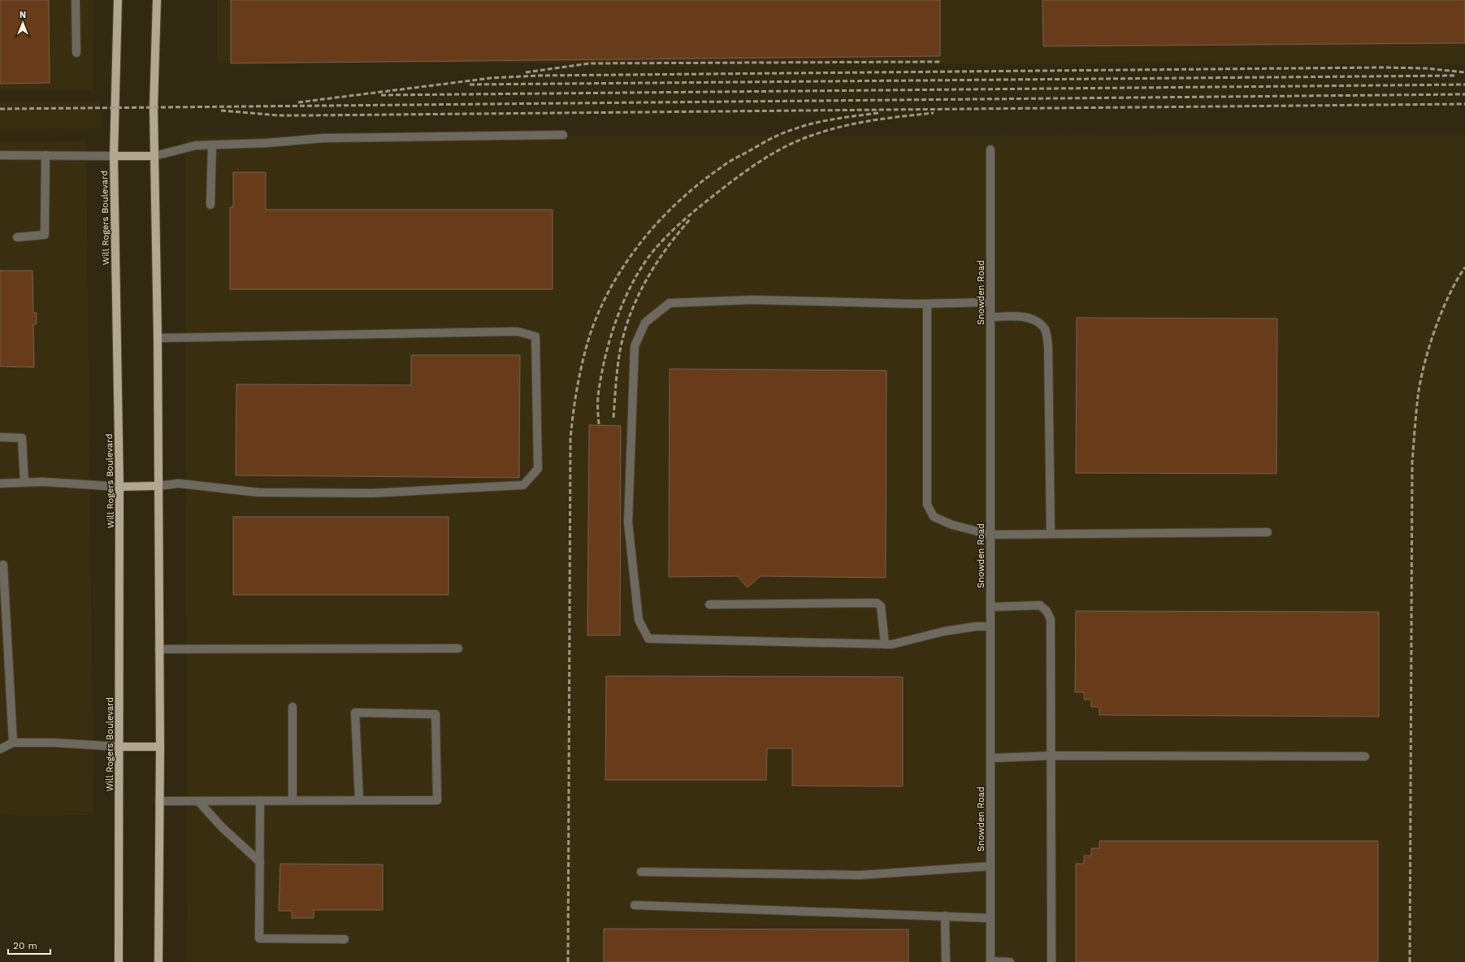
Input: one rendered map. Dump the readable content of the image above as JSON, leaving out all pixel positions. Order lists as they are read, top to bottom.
{
  "streets": {
    "main road": ["Will Rogers Boulevard"],
    "street": ["Snowden Road"]
  },
  "scale_bar": "20 m",
  "north": "top"
}
